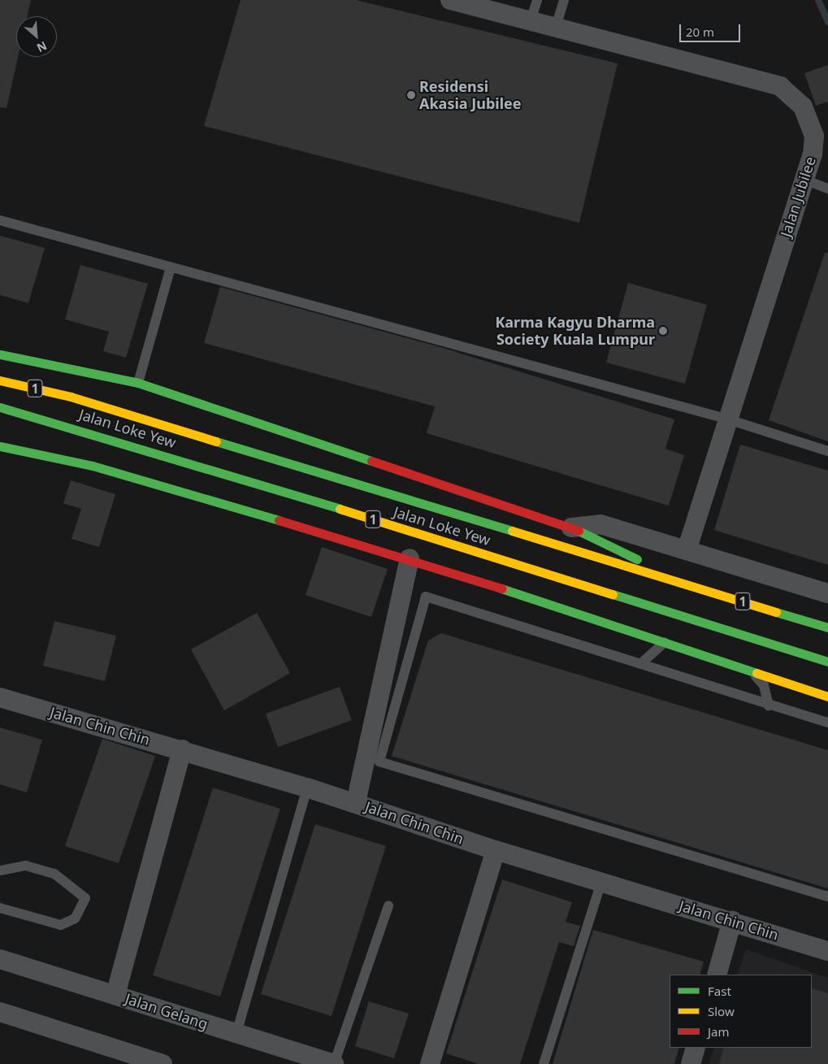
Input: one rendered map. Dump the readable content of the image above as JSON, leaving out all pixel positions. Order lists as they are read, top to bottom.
{
  "streets": {
    "highway": ["1", "Jalan Loke Yew"],
    "street": ["Jalan Jubilee", "Jalan Chin Chin", "Jalan Gelang"]
  },
  "places": ["Residensi Akasia Jubilee", "Karma Kagyu Dharma Society Kuala Lumpur"],
  "legend": ["Fast", "Slow", "Jam"],
  "scale_bar": "20 m",
  "north": "bottom right"
}
